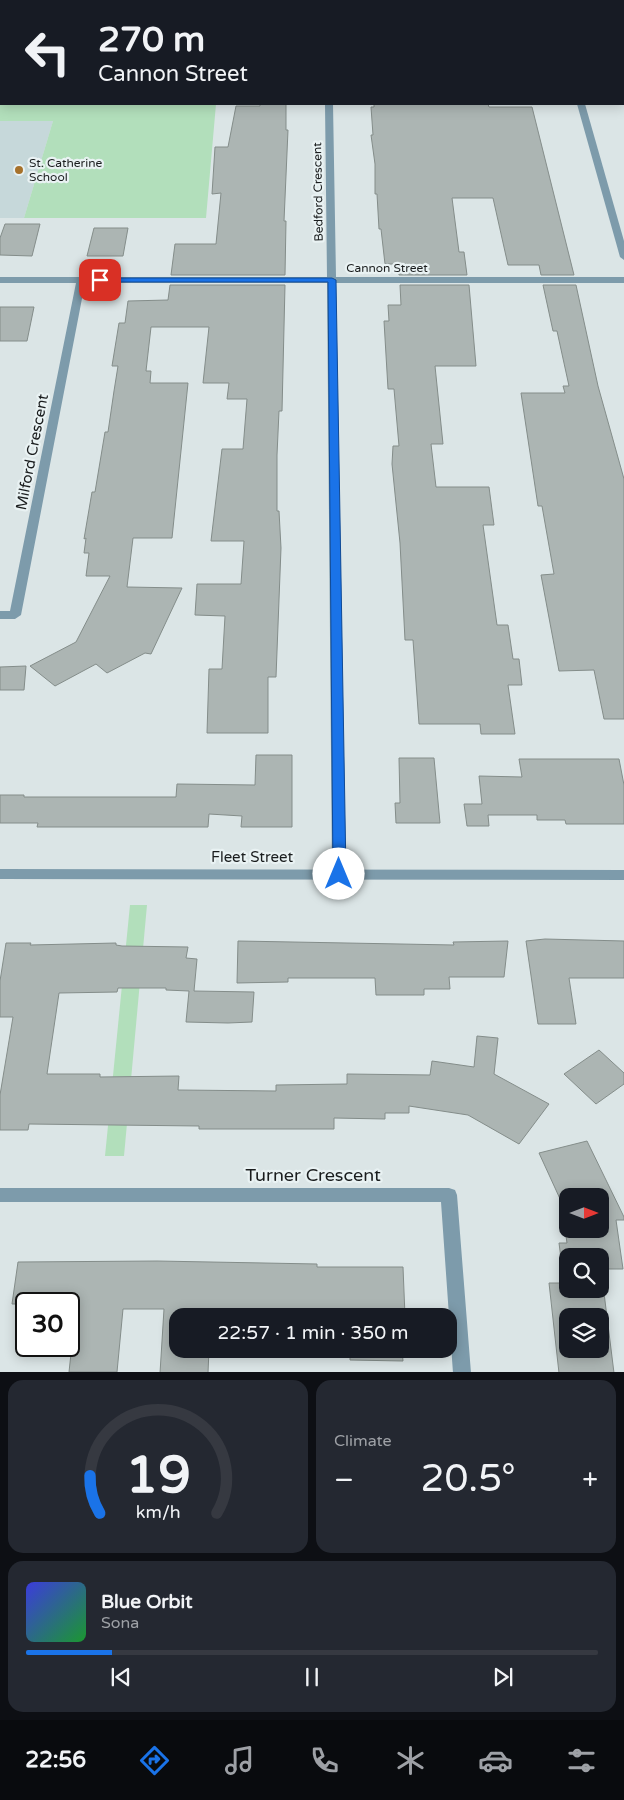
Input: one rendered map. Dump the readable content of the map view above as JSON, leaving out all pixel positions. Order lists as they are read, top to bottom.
{
  "streets": {
    "street": [
      "Bedford Crescent",
      "Cannon Street",
      "Milford Crescent",
      "Fleet Street",
      "Turner Crescent"
    ]
  },
  "crossings": [
    ["Bedford Crescent", "Cannon Street"],
    ["Bedford Crescent", "Fleet Street"],
    ["Cannon Street", "Milford Crescent"]
  ],
  "places": ["St. Catherine School"],
  "north": "right",
  "page": {
    "turn": ["270 m", "Cannon Street"],
    "limit": "30",
    "trip": "22:57 · 1 min · 350 m",
    "tile": "Climate",
    "heat": ["−", "20.5°", "+"],
    "song": ["Blue Orbit", "Sona"],
    "tabs": "22:56",
    "gauge": ["19", "km/h"]
  }
}
